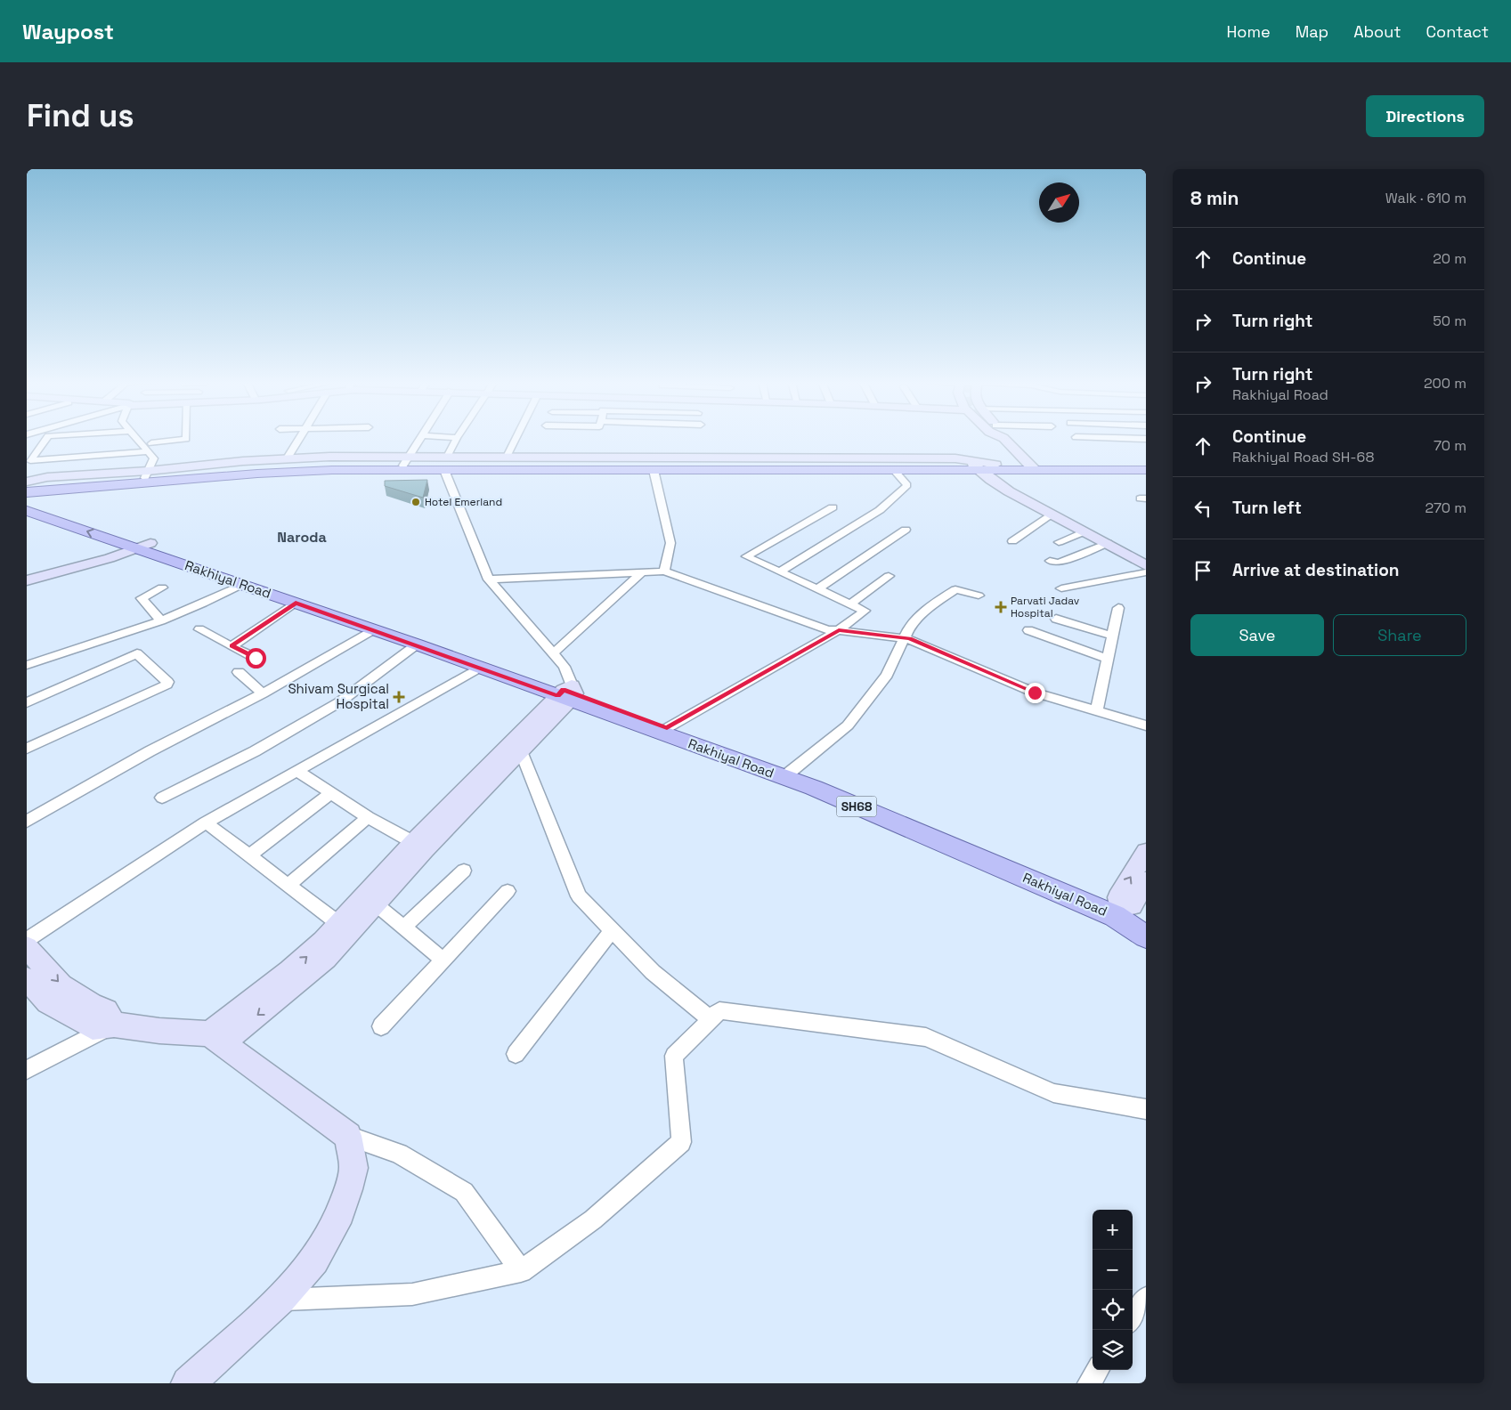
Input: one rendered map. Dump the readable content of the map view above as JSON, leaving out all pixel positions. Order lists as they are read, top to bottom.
{
  "streets": {
    "main road": ["Rakhiyal Road", "SH68"]
  },
  "crossings": [
    ["Rakhiyal Road", "SH68"]
  ],
  "districts": ["Naroda"],
  "places": {
    "other": ["Hotel Emerland"],
    "health": ["Parvati Jadav Hospital", "Shivam Surgical Hospital"]
  },
  "north": "top right",
  "page": {
    "header": "Waypost",
    "nav": [
      "Home",
      "Map",
      "About",
      "Contact"
    ],
    "buttons": [
      "Directions",
      ["Save", "Share"]
    ],
    "title": "Find us",
    "heading": ["8 min", "Walk · 610 m"],
    "list": [
      ["Continue", "20 m"],
      ["Turn right", "50 m"],
      ["Turn right", "Rakhiyal Road", "200 m"],
      ["Continue", "Rakhiyal Road SH-68", "70 m"],
      ["Turn left", "270 m"],
      "Arrive at destination"
    ],
    "map_buttons": ["+", "−"]
  }
}
